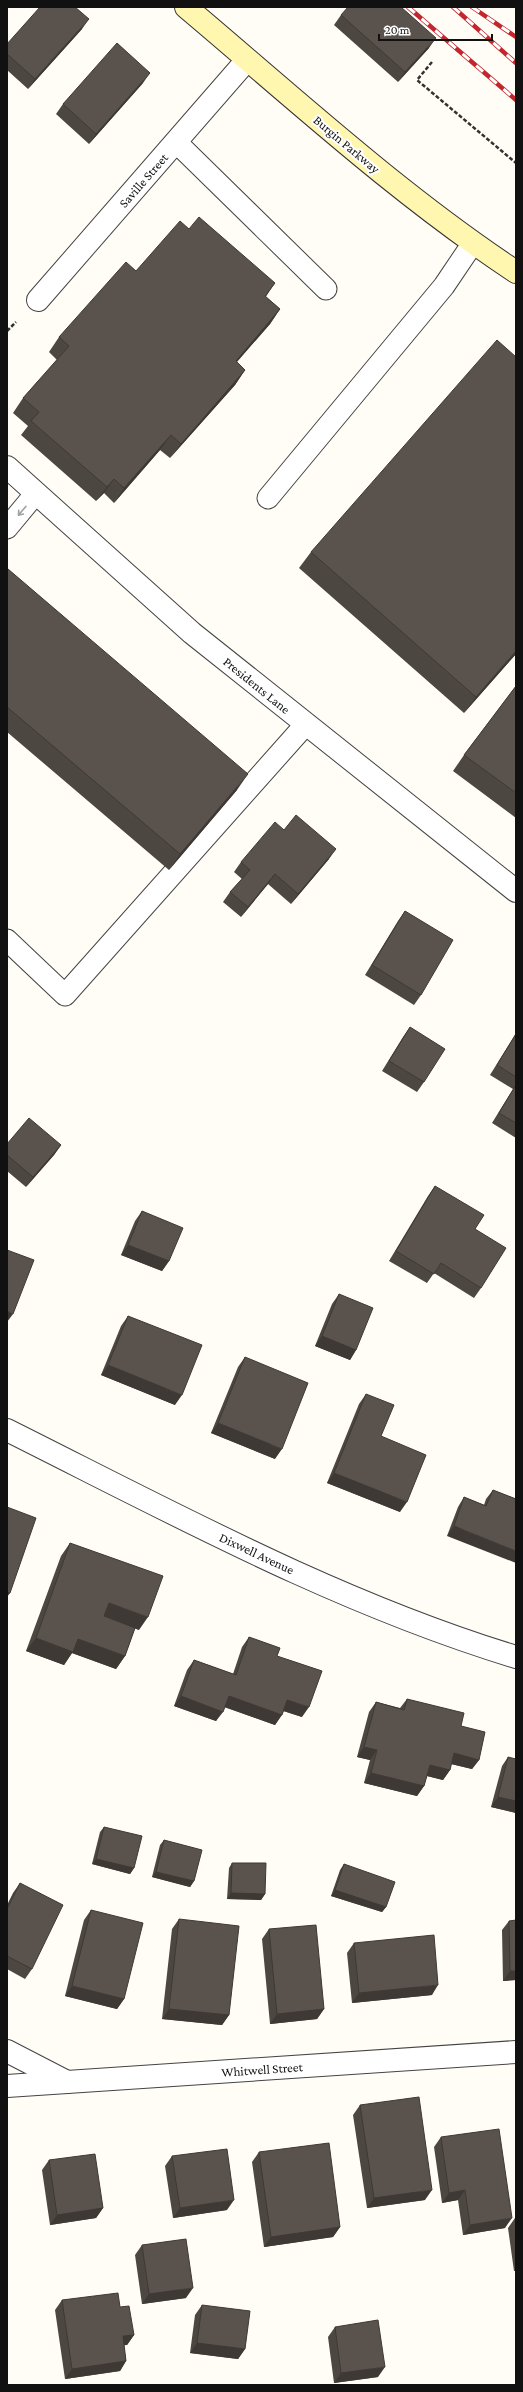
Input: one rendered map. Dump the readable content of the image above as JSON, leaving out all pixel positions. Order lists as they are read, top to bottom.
{
  "streets": {
    "main road": ["Burgin Parkway"],
    "street": [
      "Saville Street",
      "Presidents Lane",
      "Dixwell Avenue",
      "Whitwell Street"
    ]
  },
  "crossings": [
    ["Burgin Parkway", "Saville Street"]
  ],
  "scale_bar": "20 m"
}
